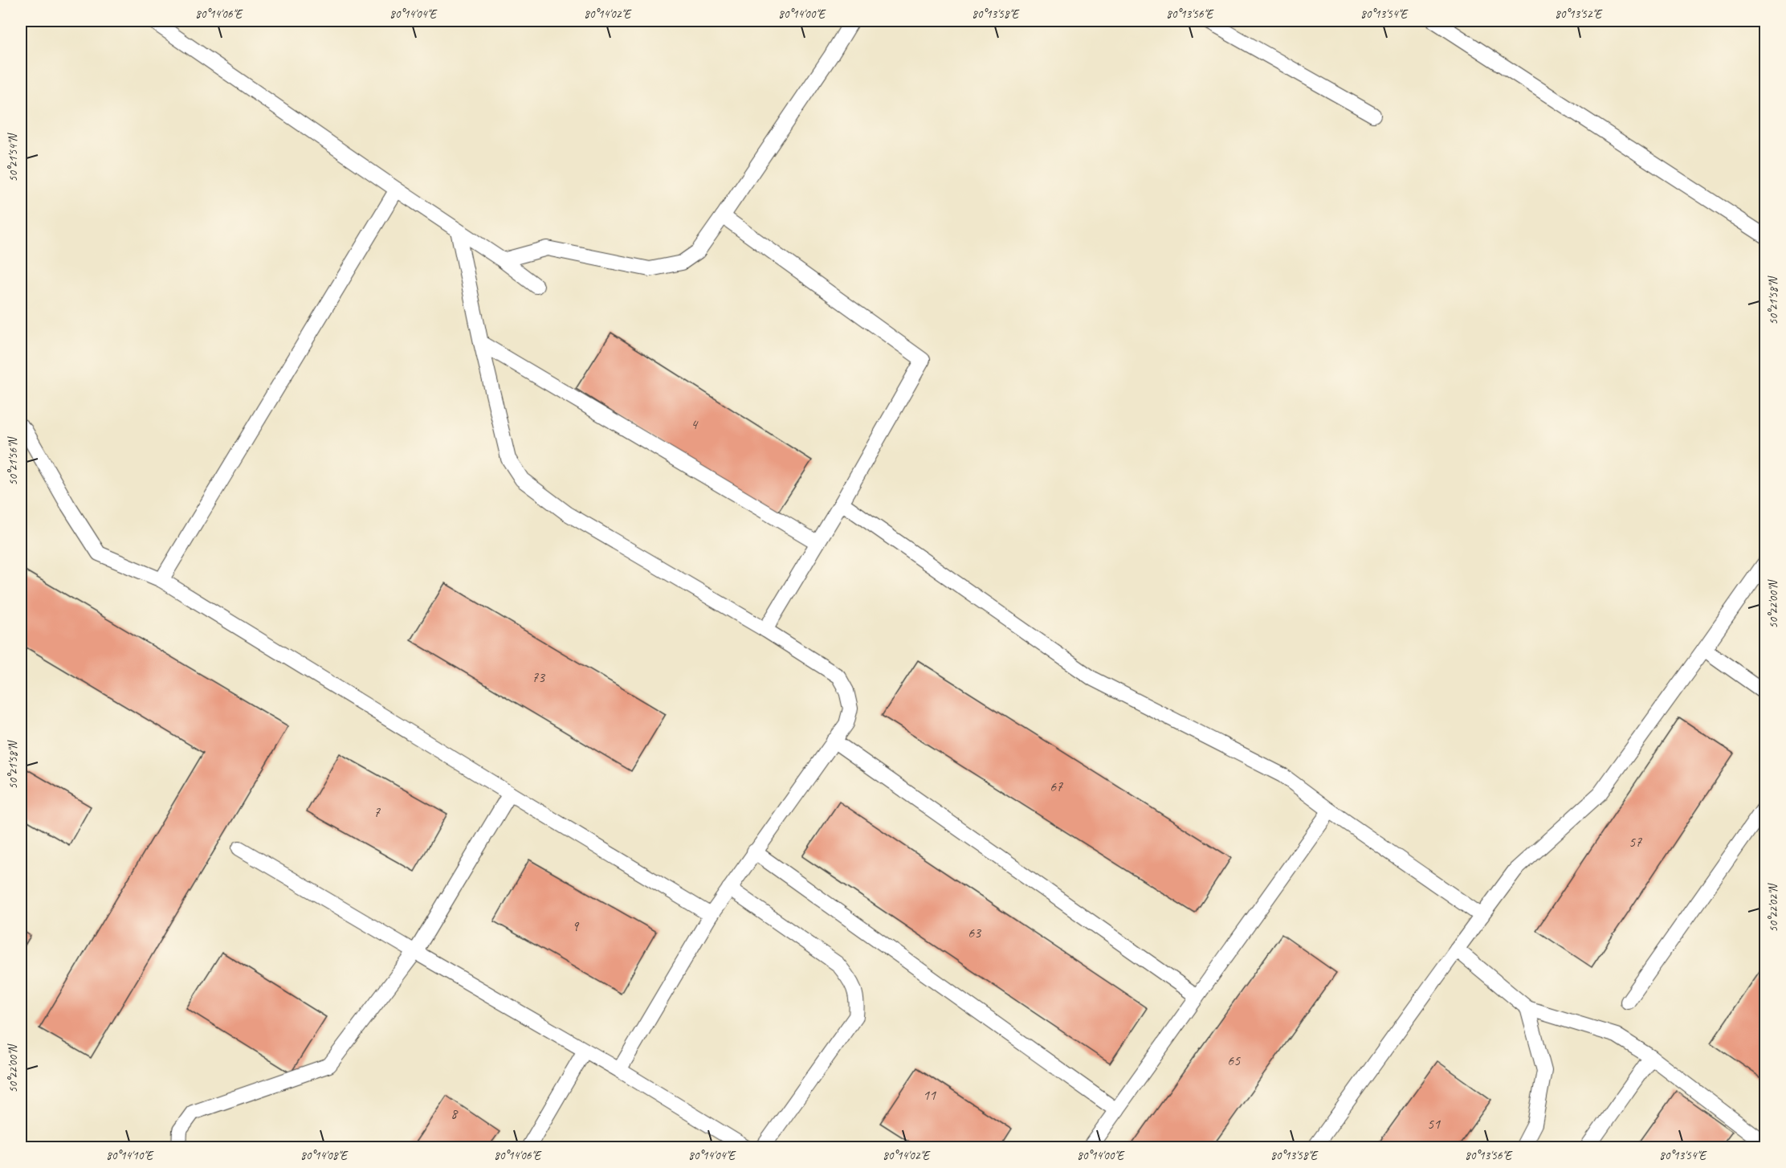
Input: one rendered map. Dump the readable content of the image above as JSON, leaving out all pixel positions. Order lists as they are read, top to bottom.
{
  "house_numbers": [
    "4",
    "73",
    "67",
    "7",
    "57",
    "9",
    "63",
    "65",
    "11",
    "8",
    "51"
  ],
  "coordinates": [
    "80°14'06\"E",
    "80°14'04\"E",
    "80°14'02\"E",
    "80°14'00\"E",
    "80°13'58\"E",
    "80°13'56\"E",
    "80°13'54\"E",
    "80°13'52\"E",
    "50°21'54\"N",
    "50°21'58\"N",
    "50°21'56\"N",
    "50°22'00\"N",
    "50°22'02\"N",
    "80°14'10\"E",
    "80°14'08\"E"
  ]
}
